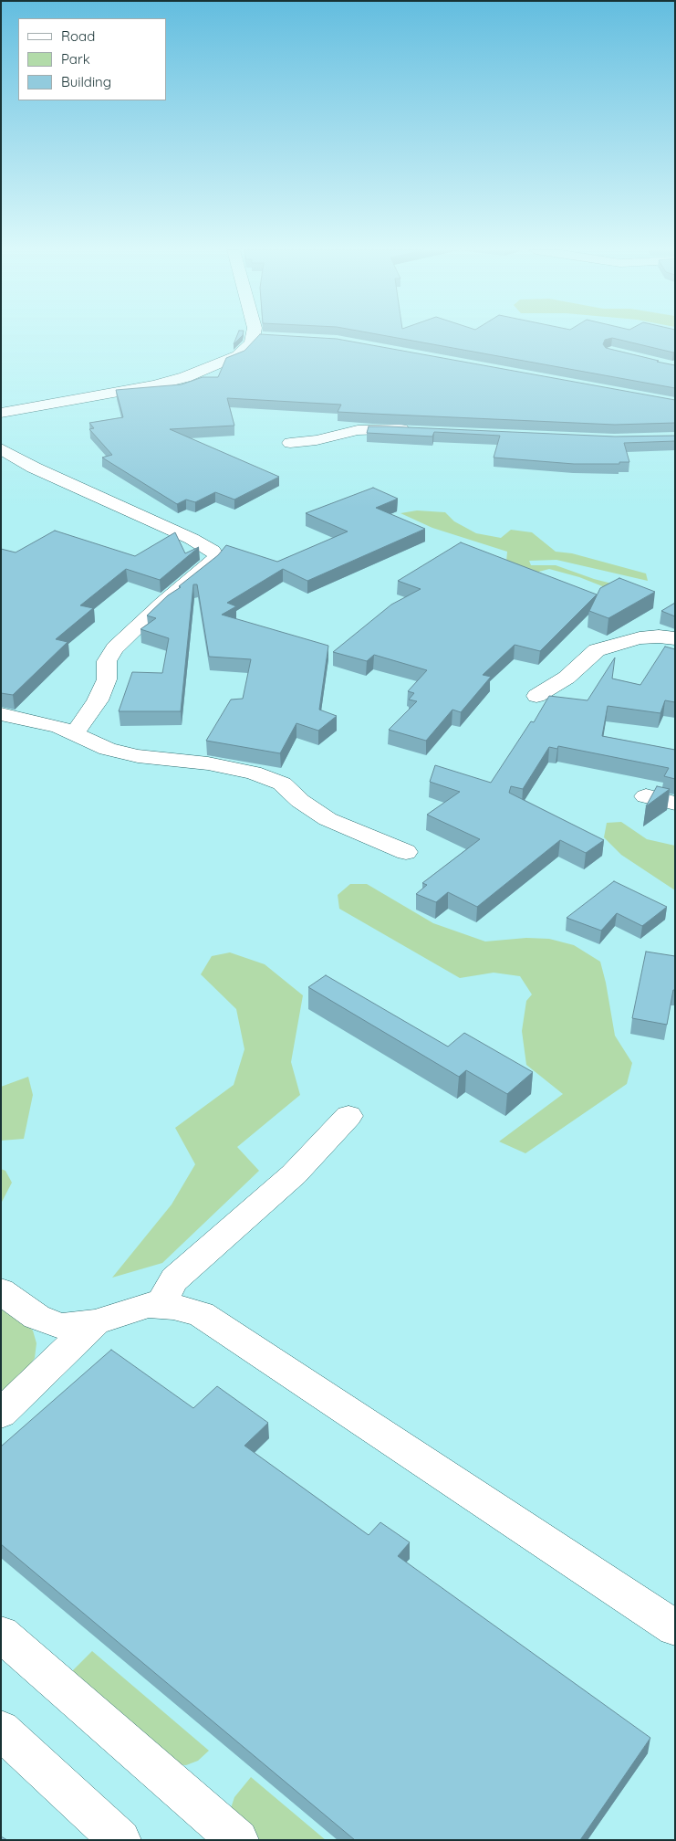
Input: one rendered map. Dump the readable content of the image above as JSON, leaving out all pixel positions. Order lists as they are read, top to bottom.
{
  "legend": ["Road", "Park", "Building"]
}
